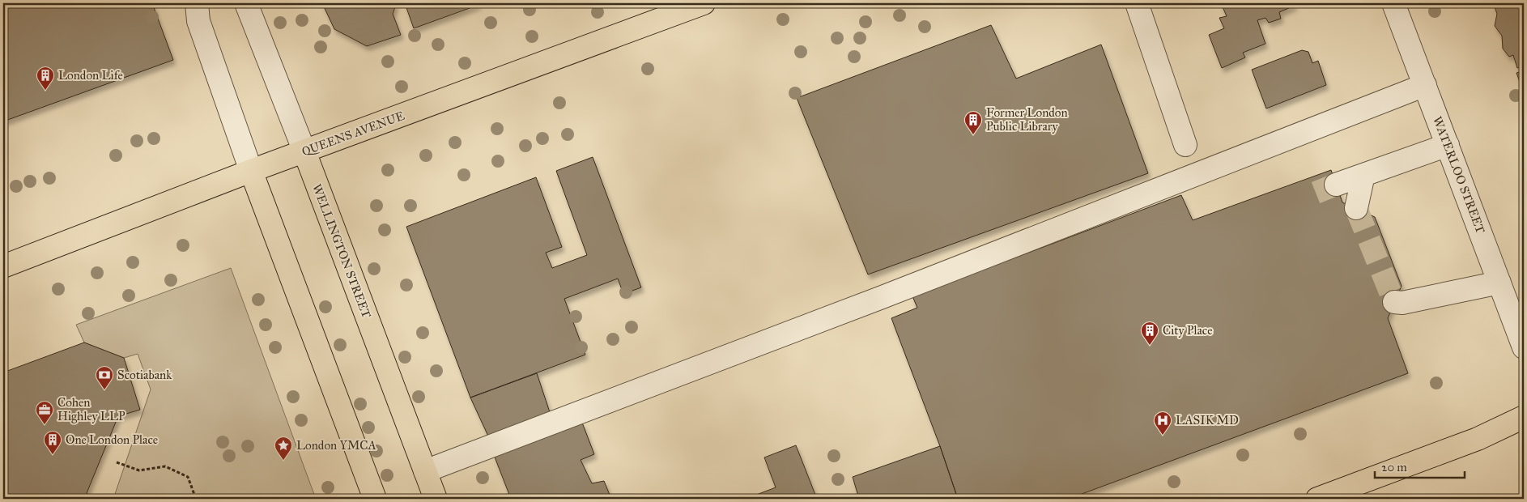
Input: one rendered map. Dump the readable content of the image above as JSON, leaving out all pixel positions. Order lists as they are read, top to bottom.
{
  "streets": {
    "main road": ["QUEENS AVENUE", "WELLINGTON STREET"],
    "street": ["WATERLOO STREET"]
  },
  "crossings": [
    ["QUEENS AVENUE", "WELLINGTON STREET"]
  ],
  "places": {
    "building": [
      "London Life",
      "Former London Public Library",
      "City Place",
      "One London Place"
    ],
    "bank": ["Scotiabank"],
    "office": ["Cohen Highley LLP"],
    "hospital": ["LASIK MD"],
    "place": ["London YMCA"]
  },
  "scale_bar": "20 m"
}
